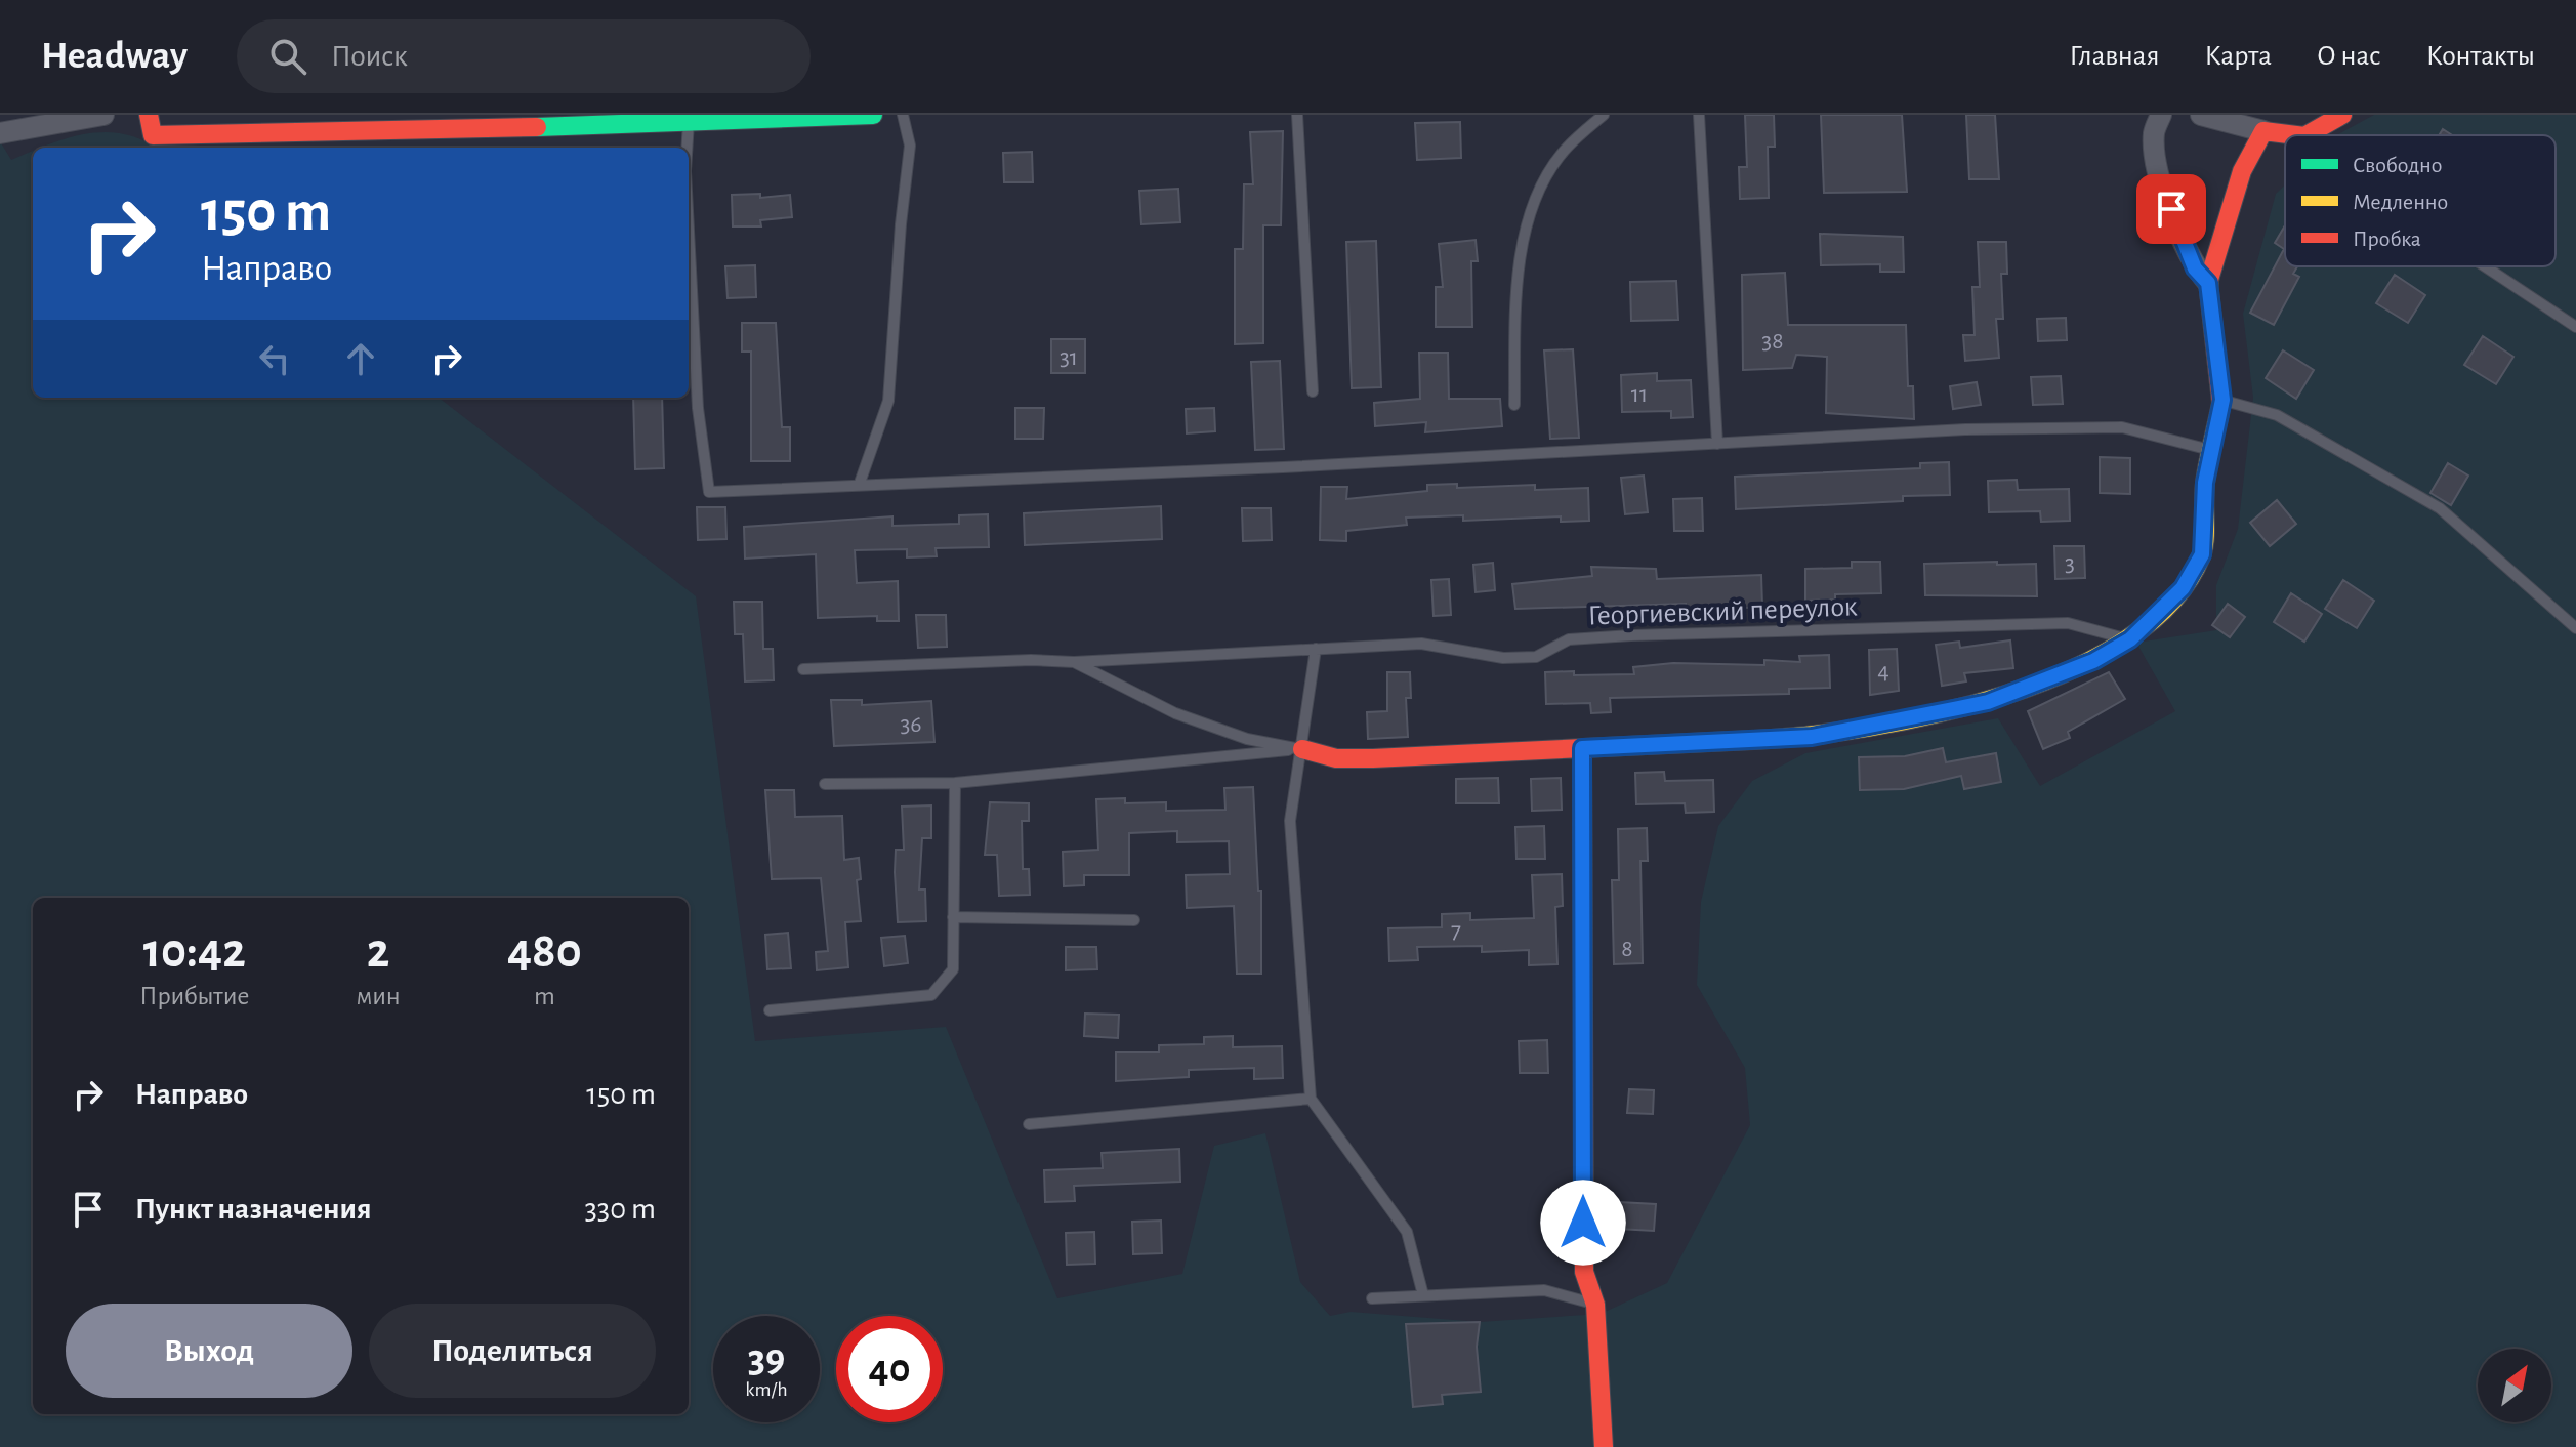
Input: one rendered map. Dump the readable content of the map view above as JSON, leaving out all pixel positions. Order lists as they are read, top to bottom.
{
  "streets": {
    "lane": ["Георгиевский переулок"]
  },
  "house_numbers": [
    "38",
    "31",
    "11",
    "3",
    "4",
    "36",
    "7",
    "8"
  ],
  "legend": ["Свободно", "Медленно", "Пробка"],
  "north": "top right",
  "page": {
    "header": "Headway",
    "search": "Поиск",
    "nav": [
      "Главная",
      "Карта",
      "О нас",
      "Контакты"
    ],
    "turn": ["150 m", "Направо"],
    "eta": [
      "10:42",
      "Прибытие",
      "2",
      "мин",
      "480",
      "m"
    ],
    "list": [
      {
        "name": "Направо",
        "value": "150 m"
      },
      {
        "name": "Пункт назначения",
        "value": "330 m"
      }
    ],
    "buttons": ["Выход", "Поделиться"],
    "speed": "39 km/h",
    "limit": "40"
  }
}
